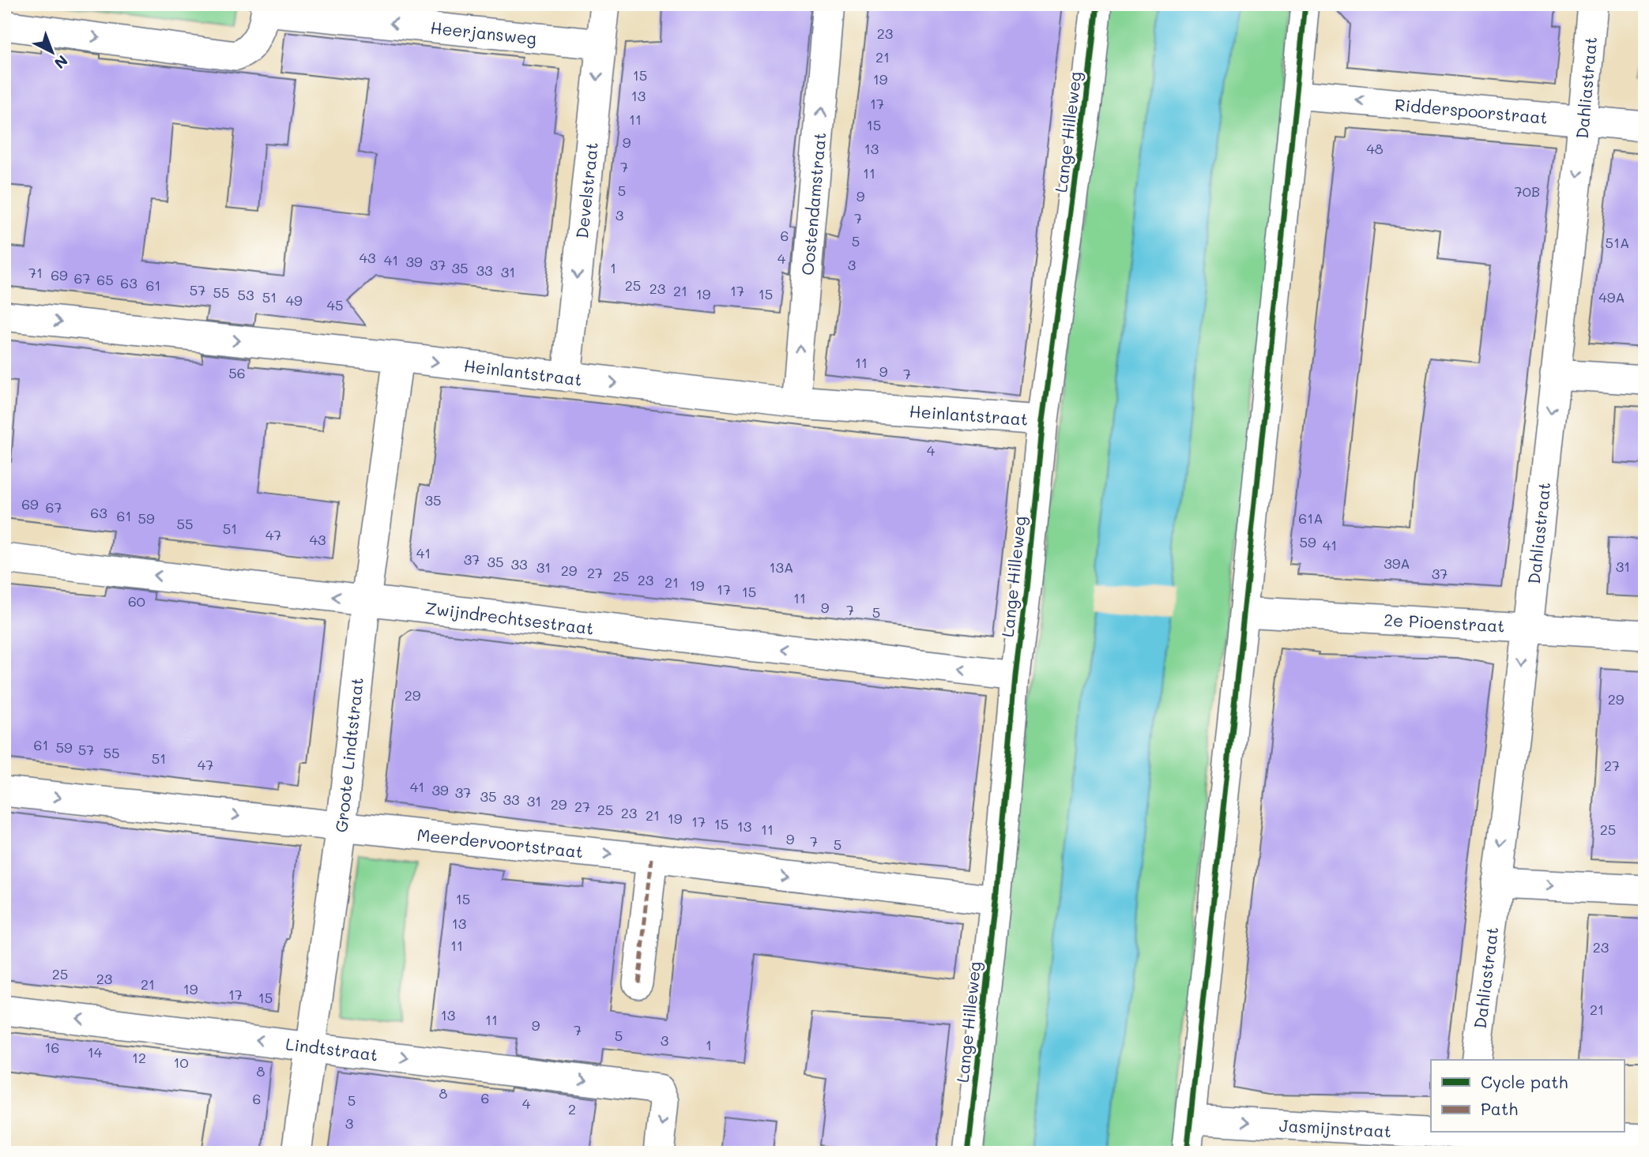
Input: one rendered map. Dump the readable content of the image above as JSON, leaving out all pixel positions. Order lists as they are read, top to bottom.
{
  "streets": {
    "street": [
      "Heerjansweg",
      "Dahliastraat",
      "Ridderspoorstraat",
      "Lange Hilleweg",
      "Develstraat",
      "Oostendamstraat",
      "Heinlantstraat",
      "Zwijndrechtsestraat",
      "2e Pioenstraat",
      "Groote Lindtstraat",
      "Meerdervoortstraat",
      "Lindtstraat",
      "Jasmijnstraat"
    ]
  },
  "crossings": [
    ["Heerjansweg", "Develstraat"],
    ["Dahliastraat", "Ridderspoorstraat"],
    ["Dahliastraat", "2e Pioenstraat"],
    ["Lange Hilleweg", "Heinlantstraat"],
    ["Lange Hilleweg", "Zwijndrechtsestraat"],
    ["Lange Hilleweg", "Meerdervoortstraat"],
    ["Develstraat", "Heinlantstraat"],
    ["Oostendamstraat", "Heinlantstraat"],
    ["Heinlantstraat", "Groote Lindtstraat"],
    ["Zwijndrechtsestraat", "Groote Lindtstraat"],
    ["Groote Lindtstraat", "Meerdervoortstraat"],
    ["Groote Lindtstraat", "Lindtstraat"]
  ],
  "one_way": [
    "Dahliastraat",
    "Ridderspoorstraat",
    "Develstraat",
    "Oostendamstraat",
    "Heinlantstraat",
    "Zwijndrechtsestraat",
    "Meerdervoortstraat",
    "Jasmijnstraat"
  ],
  "house_numbers": [
    "23",
    "21",
    "15",
    "19",
    "13",
    "17",
    "11",
    "15",
    "9",
    "13",
    "48",
    "7",
    "11",
    "5",
    "70B",
    "9",
    "3",
    "7",
    "6",
    "5",
    "51A",
    "43",
    "4",
    "41",
    "39",
    "37",
    "3",
    "35",
    "1",
    "33",
    "31",
    "71",
    "69",
    "67",
    "65",
    "63",
    "61",
    "25",
    "23",
    "57",
    "21",
    "17",
    "55",
    "19",
    "15",
    "53",
    "51",
    "49A",
    "49",
    "45",
    "11",
    "9",
    "56",
    "7",
    "4",
    "35",
    "69",
    "67",
    "63",
    "61",
    "59",
    "61A",
    "55",
    "51",
    "47",
    "43",
    "59",
    "41",
    "41",
    "37",
    "35",
    "39A",
    "33",
    "31",
    "31",
    "13A",
    "29",
    "27",
    "37",
    "25",
    "23",
    "21",
    "19",
    "17",
    "15",
    "11",
    "60",
    "9",
    "7",
    "5",
    "29",
    "29",
    "61",
    "59",
    "57",
    "55",
    "51",
    "47",
    "27",
    "41",
    "39",
    "37",
    "35",
    "33",
    "31",
    "29",
    "27",
    "25",
    "23",
    "21",
    "19",
    "17",
    "15",
    "13",
    "11",
    "25",
    "9",
    "7",
    "5",
    "15",
    "13",
    "11",
    "23",
    "25",
    "23",
    "21",
    "19",
    "17",
    "15",
    "21",
    "13",
    "11",
    "9",
    "7",
    "5",
    "3",
    "1",
    "16",
    "14",
    "12",
    "10",
    "8",
    "8",
    "6",
    "6",
    "5",
    "4",
    "2",
    "3"
  ],
  "legend": ["Cycle path", "Path"],
  "north": "bottom right"
}
